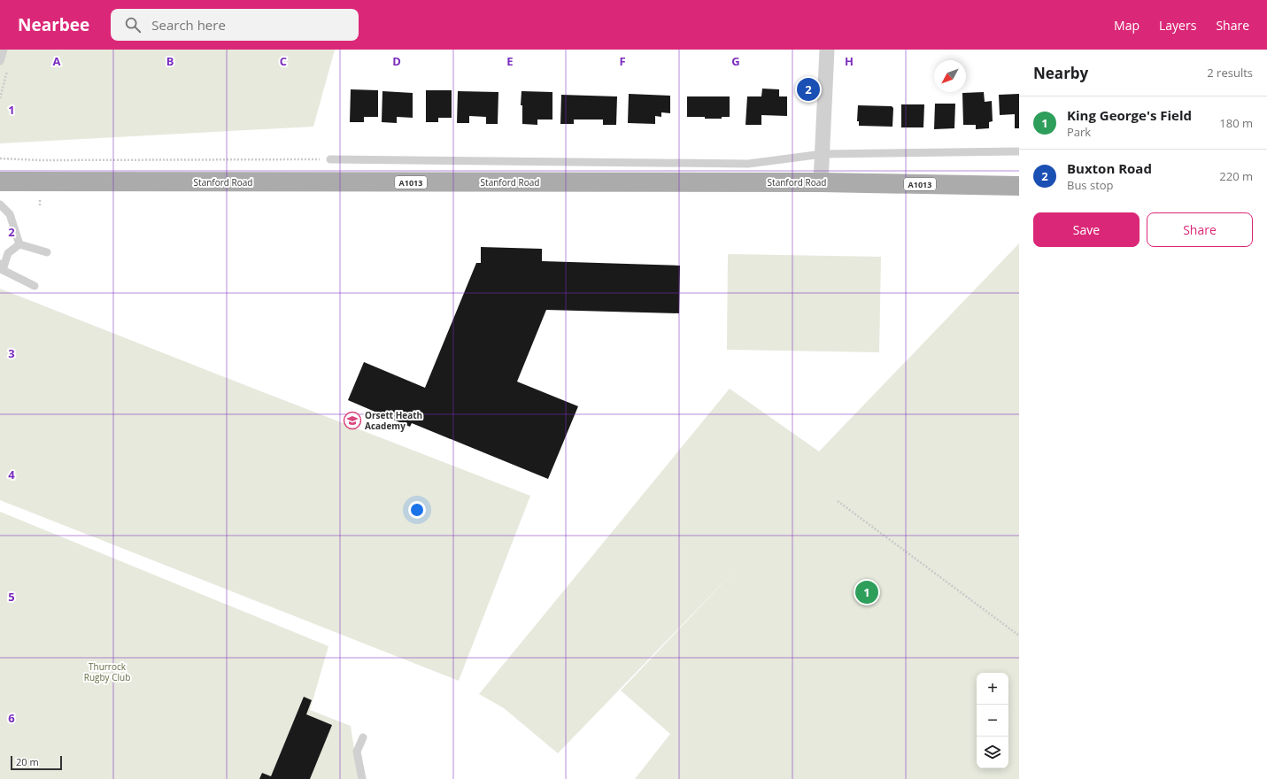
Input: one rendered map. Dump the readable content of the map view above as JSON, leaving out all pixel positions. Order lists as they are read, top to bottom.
{
  "streets": {
    "main road": ["Stanford Road", "A1013"]
  },
  "parks": ["Thurrock Rugby Club"],
  "places": {
    "school or university": ["Orsett Heath Academy"]
  },
  "scale_bar": "20 m",
  "north": "bottom left",
  "page": {
    "header": "Nearbee",
    "search": "Search here",
    "nav": ["Map", "Layers", "Share"],
    "heading": ["Nearby", "2 results"],
    "pins": ["2", "1"],
    "list": [
      {
        "mark": "1",
        "name": "King George's Field",
        "note": "Park",
        "value": "180 m"
      },
      {
        "mark": "2",
        "name": "Buxton Road",
        "note": "Bus stop",
        "value": "220 m"
      }
    ],
    "buttons": ["Save", "Share"],
    "map_buttons": ["+", "−"],
    "scale": "20 m"
  },
  "grid": {
    "columns": [
      "A",
      "B",
      "C",
      "D",
      "E",
      "F",
      "G",
      "H"
    ],
    "rows": [
      "1",
      "2",
      "3",
      "4",
      "5",
      "6"
    ]
  }
}
